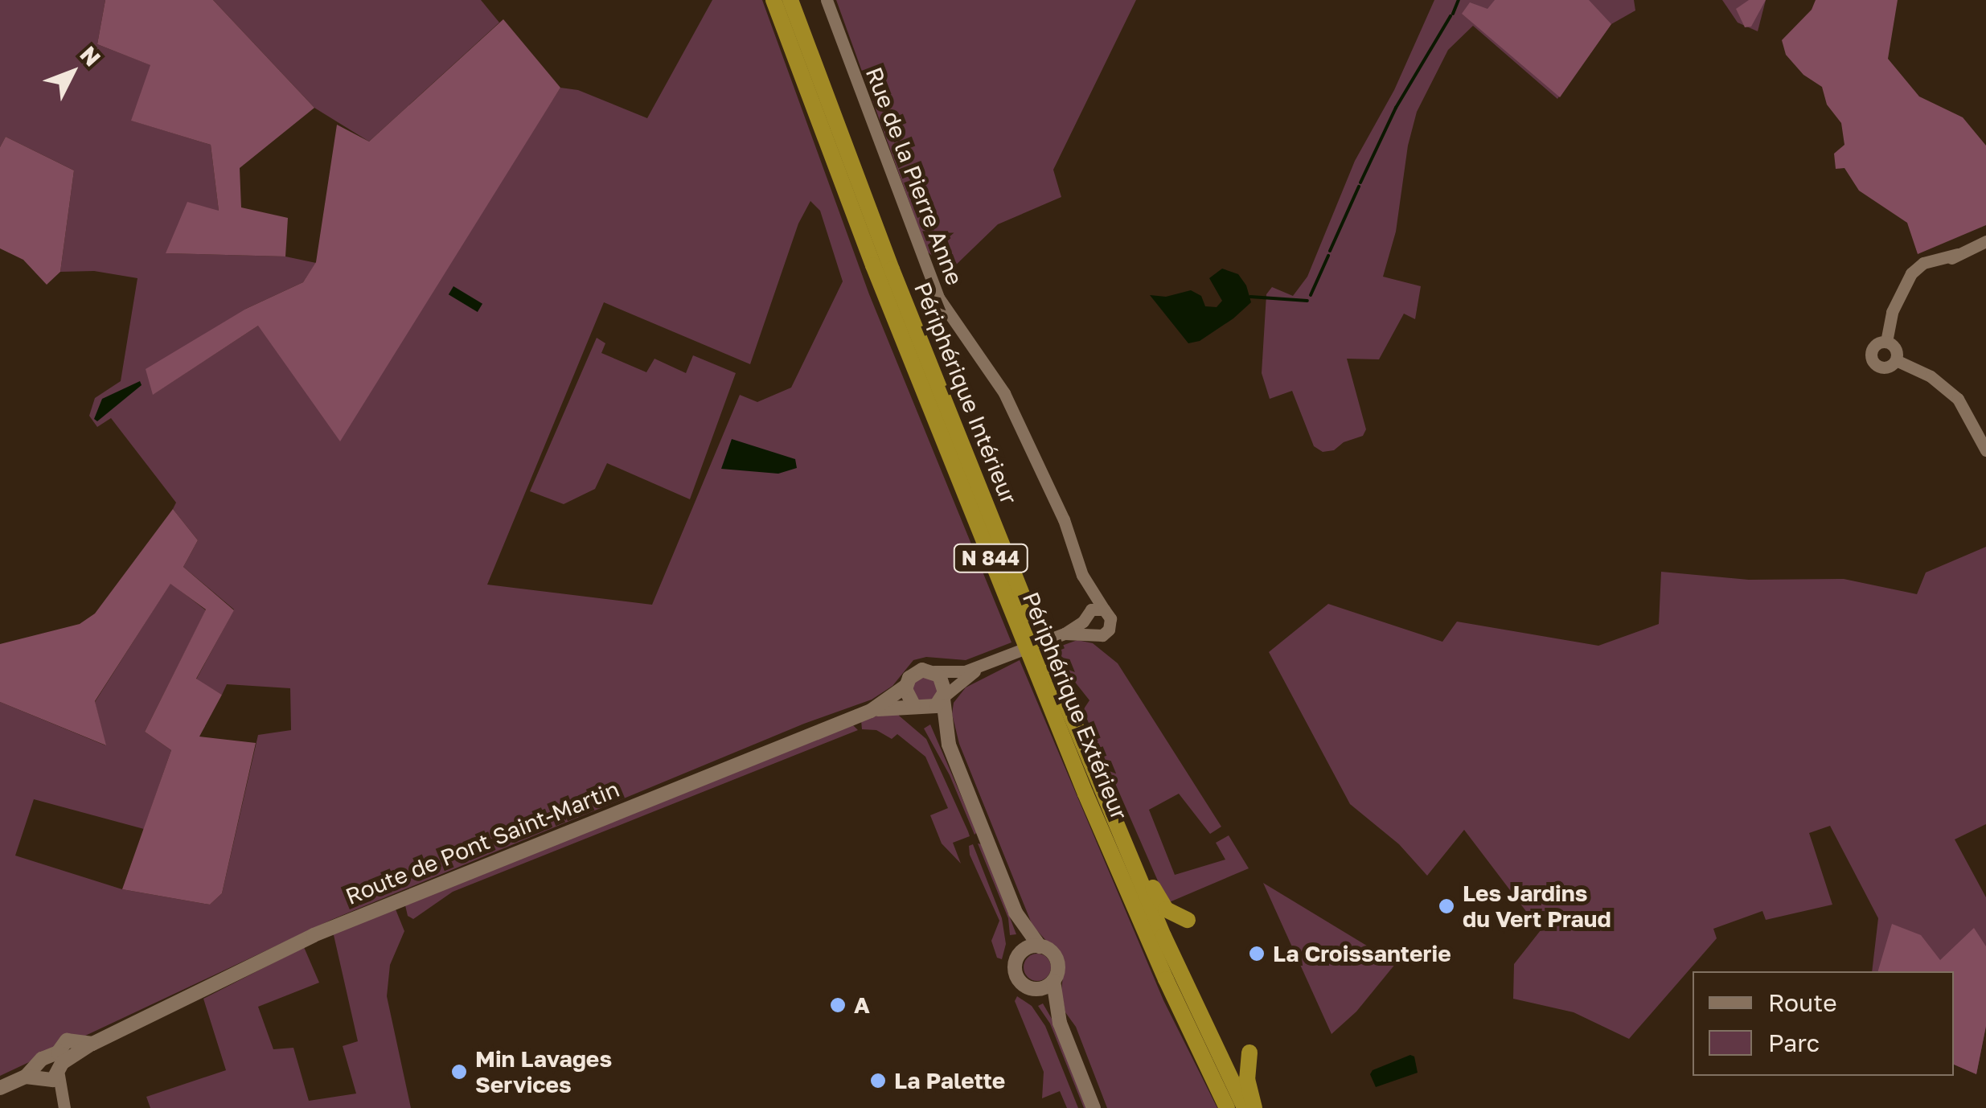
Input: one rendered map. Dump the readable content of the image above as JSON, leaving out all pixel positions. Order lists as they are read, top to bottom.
{
  "streets": {
    "highway": ["Périphérique Intérieur", "N 844", "Périphérique Extérieur"],
    "main road": ["Route de Pont Saint-Martin"],
    "street": ["Rue de la Pierre Anne"]
  },
  "places": [
    "Les Jardins du Vert Praud",
    "La Croissanterie",
    "A",
    "Min Lavages Services",
    "La Palette"
  ],
  "legend": ["Route", "Parc"],
  "north": "top right"
}
